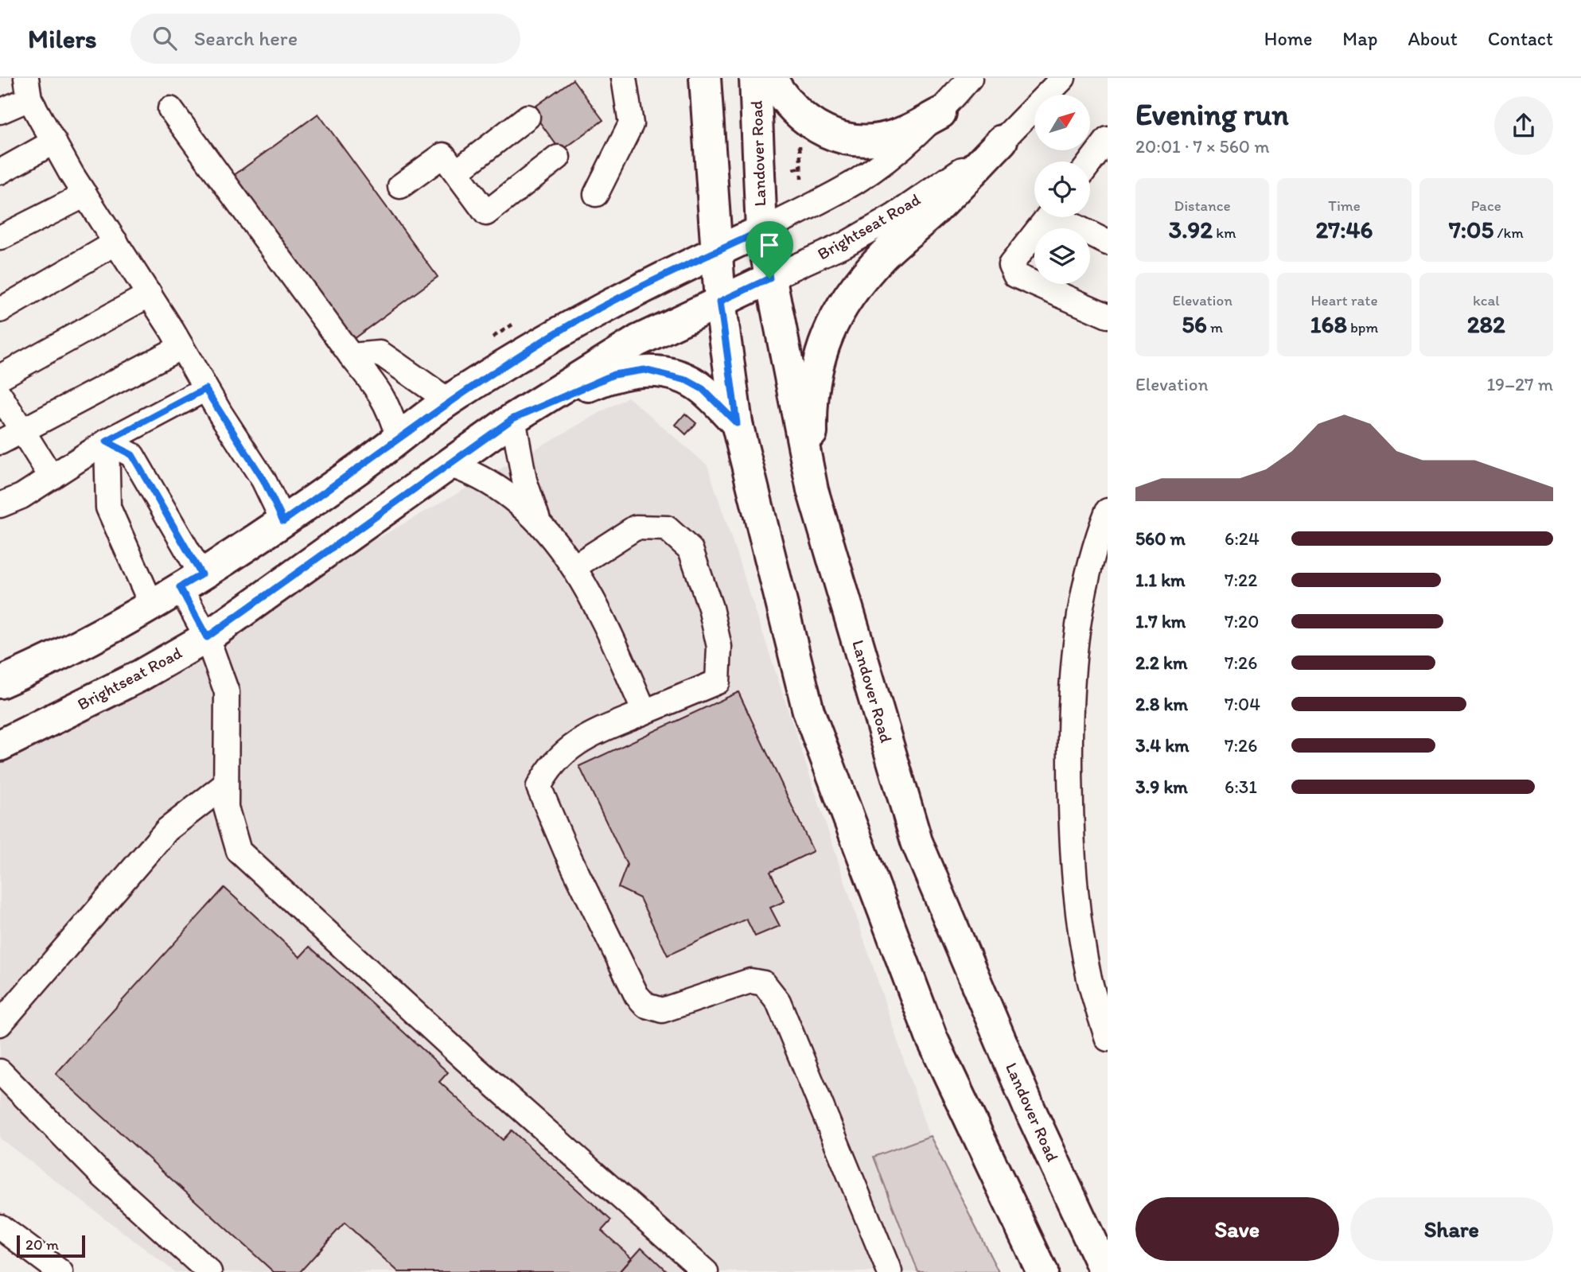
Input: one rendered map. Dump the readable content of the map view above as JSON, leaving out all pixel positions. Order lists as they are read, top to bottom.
{
  "streets": {
    "main road": ["Landover Road", "Brightseat Road"]
  },
  "crossings": [
    ["Landover Road", "Brightseat Road"]
  ],
  "scale_bar": "20 m",
  "north": "top right",
  "page": {
    "header": "Milers",
    "search": "Search here",
    "nav": [
      "Home",
      "Map",
      "About",
      "Contact"
    ],
    "heading": ["Evening run", "20:01 · 7 × 560 m"],
    "stats": [
      ["Distance", "3.92 km"],
      ["Time", "27:46"],
      ["Pace", "7:05 /km"],
      ["Elevation", "56 m"],
      ["Heart rate", "168 bpm"],
      ["kcal", "282"]
    ],
    "chart": ["Elevation", "19–27 m"],
    "list": [
      {
        "name": "560 m",
        "note": "6:24"
      },
      {
        "name": "1.1 km",
        "note": "7:22"
      },
      {
        "name": "1.7 km",
        "note": "7:20"
      },
      {
        "name": "2.2 km",
        "note": "7:26"
      },
      {
        "name": "2.8 km",
        "note": "7:04"
      },
      {
        "name": "3.4 km",
        "note": "7:26"
      },
      {
        "name": "3.9 km",
        "note": "6:31"
      }
    ],
    "buttons": ["Save", "Share"],
    "scale": "20 m"
  }
}
